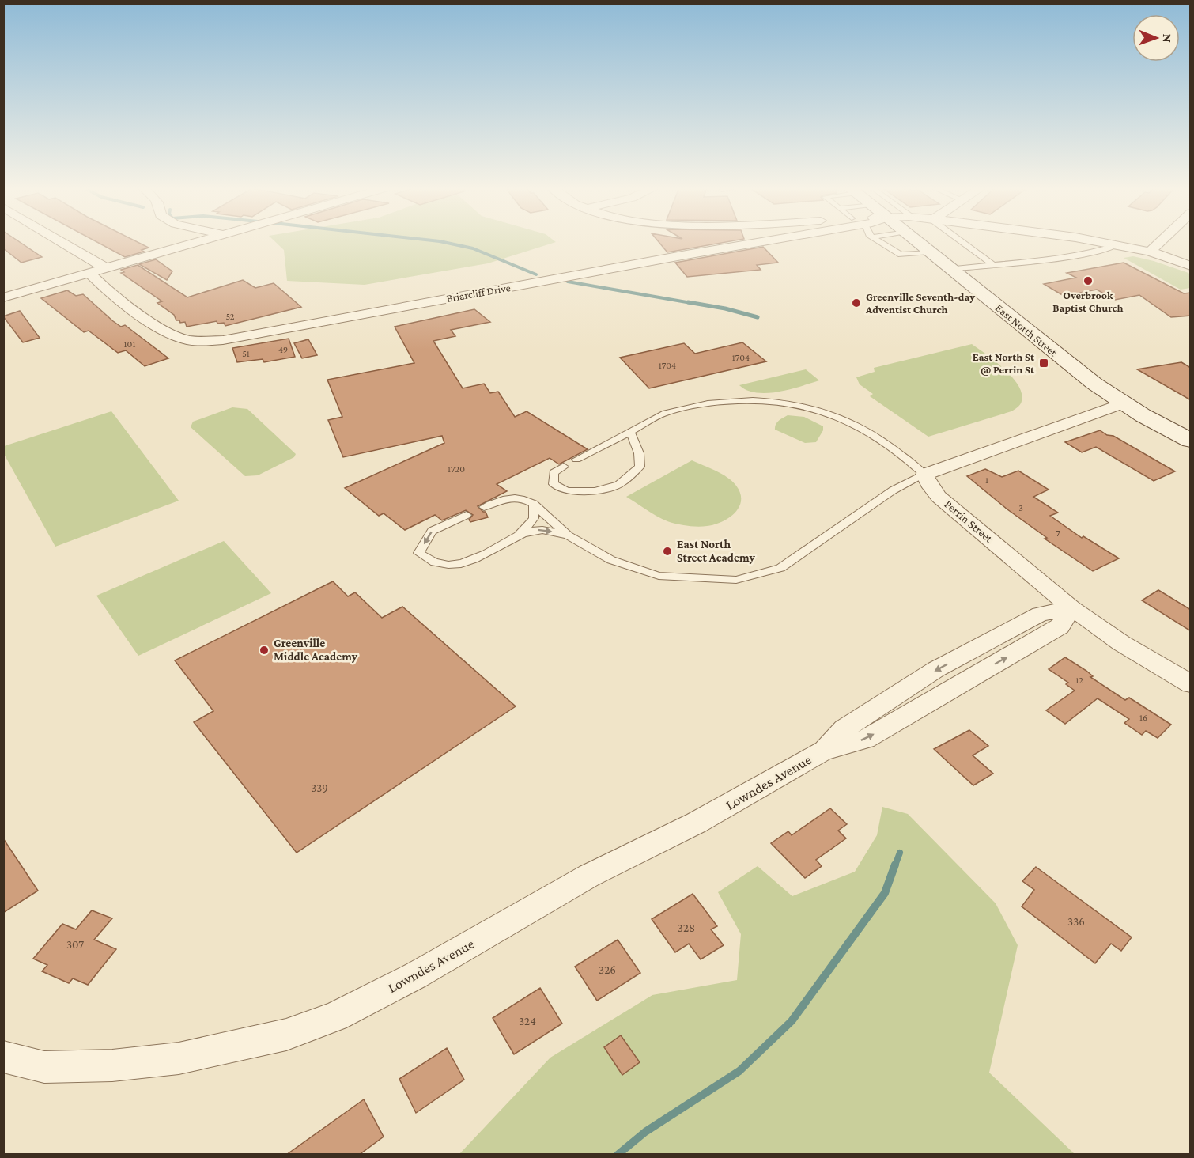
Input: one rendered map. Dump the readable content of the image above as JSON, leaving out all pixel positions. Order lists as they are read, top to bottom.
{
  "streets": {
    "main road": ["East North Street"],
    "street": ["Briarcliff Drive", "Perrin Street", "Lowndes Avenue"]
  },
  "crossings": [
    ["Perrin Street", "Lowndes Avenue"]
  ],
  "places": {
    "other": [
      "Overbrook Baptist Church",
      "Greenville Seventh-day Adventist Church",
      "East North Street Academy",
      "Greenville Middle Academy"
    ],
    "transit": ["East North St @ Perrin St"]
  },
  "house_numbers": [
    "52",
    "101",
    "49",
    "51",
    "1704",
    "1704",
    "1720",
    "1",
    "3",
    "7",
    "12",
    "16",
    "339",
    "336",
    "328",
    "307",
    "326",
    "324"
  ],
  "north": "right"
}
